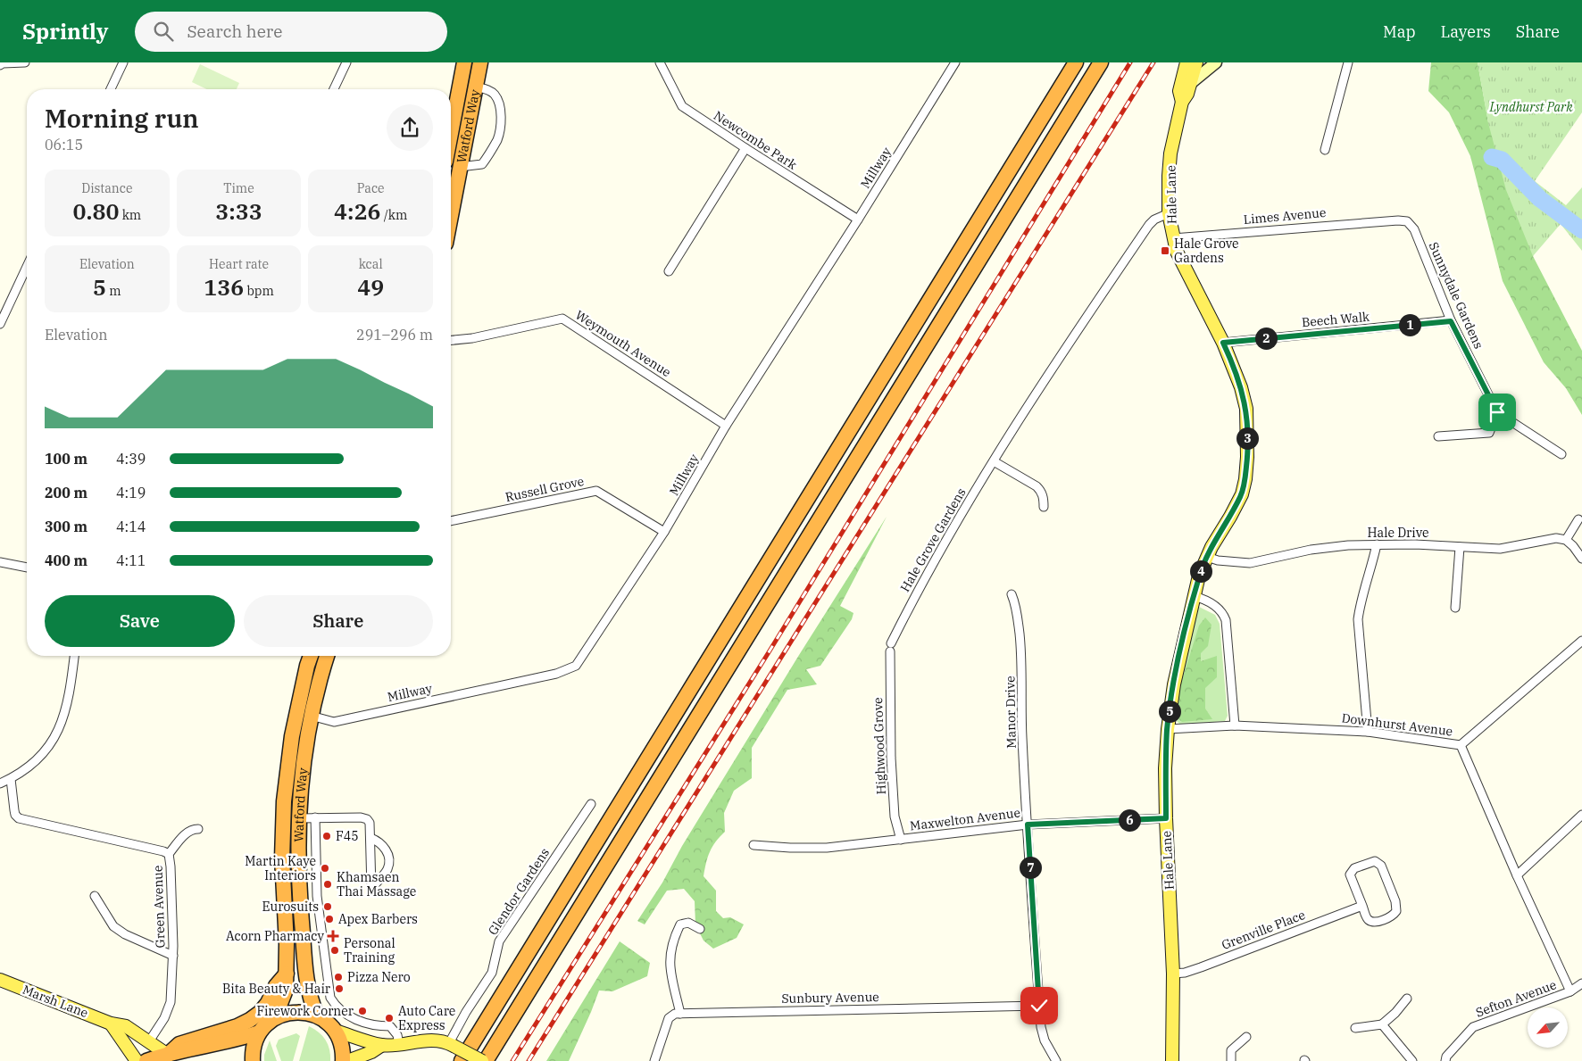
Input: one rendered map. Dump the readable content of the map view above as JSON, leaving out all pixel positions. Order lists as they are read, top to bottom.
{
  "streets": {
    "highway": ["Watford Way"],
    "main road": ["Hale Lane", "Marsh Lane"],
    "street": [
      "Newcombe Park",
      "Millway",
      "Limes Avenue",
      "Sunnydale Gardens",
      "Beech Walk",
      "Weymouth Avenue",
      "Russell Grove",
      "Hale Drive",
      "Hale Grove Gardens",
      "Manor Drive",
      "Downhurst Avenue",
      "Highwood Grove",
      "Maxwelton Avenue",
      "Glendor Gardens",
      "Green Avenue",
      "Grenville Place",
      "Sunbury Avenue",
      "Sefton Avenue"
    ]
  },
  "crossings": [
    ["Watford Way", "Millway"],
    ["Newcombe Park", "Millway"],
    ["Millway", "Weymouth Avenue"],
    ["Millway", "Russell Grove"],
    ["Hale Lane", "Limes Avenue"],
    ["Hale Lane", "Beech Walk"],
    ["Hale Lane", "Hale Drive"],
    ["Hale Lane", "Hale Grove Gardens"],
    ["Hale Lane", "Downhurst Avenue"],
    ["Hale Lane", "Maxwelton Avenue"],
    ["Hale Lane", "Grenville Place"],
    ["Limes Avenue", "Sunnydale Gardens"],
    ["Sunnydale Gardens", "Beech Walk"],
    ["Hale Grove Gardens", "Highwood Grove"],
    ["Manor Drive", "Maxwelton Avenue"],
    ["Manor Drive", "Sunbury Avenue"],
    ["Downhurst Avenue", "Sefton Avenue"],
    ["Highwood Grove", "Maxwelton Avenue"],
    ["Green Avenue", "Marsh Lane"]
  ],
  "parks": ["Lyndhurst Park"],
  "places": {
    "transit": ["Hale Grove Gardens"],
    "other": [
      "F45",
      "Martin Kaye Interiors",
      "Khamsaen Thai Massage",
      "Eurosuits",
      "Apex Barbers",
      "Personal Training",
      "Pizza Nero",
      "Bita Beauty & Hair",
      "Firework Corner",
      "Auto Care Express"
    ],
    "health": ["Acorn Pharmacy"]
  },
  "north": "bottom left",
  "page": {
    "header": "Sprintly",
    "search": "Search here",
    "nav": ["Map", "Layers", "Share"],
    "heading": ["Morning run", "06:15"],
    "stats": [
      ["Distance", "0.80 km"],
      ["Time", "3:33"],
      ["Pace", "4:26 /km"],
      ["Elevation", "5 m"],
      ["Heart rate", "136 bpm"],
      ["kcal", "49"]
    ],
    "pins": [
      "1",
      "2",
      "3",
      "4",
      "5",
      "6",
      "7"
    ],
    "chart": ["Elevation", "291–296 m"],
    "list": [
      {
        "name": "100 m",
        "note": "4:39"
      },
      {
        "name": "200 m",
        "note": "4:19"
      },
      {
        "name": "300 m",
        "note": "4:14"
      },
      {
        "name": "400 m",
        "note": "4:11"
      }
    ],
    "buttons": ["Save", "Share"]
  }
}
